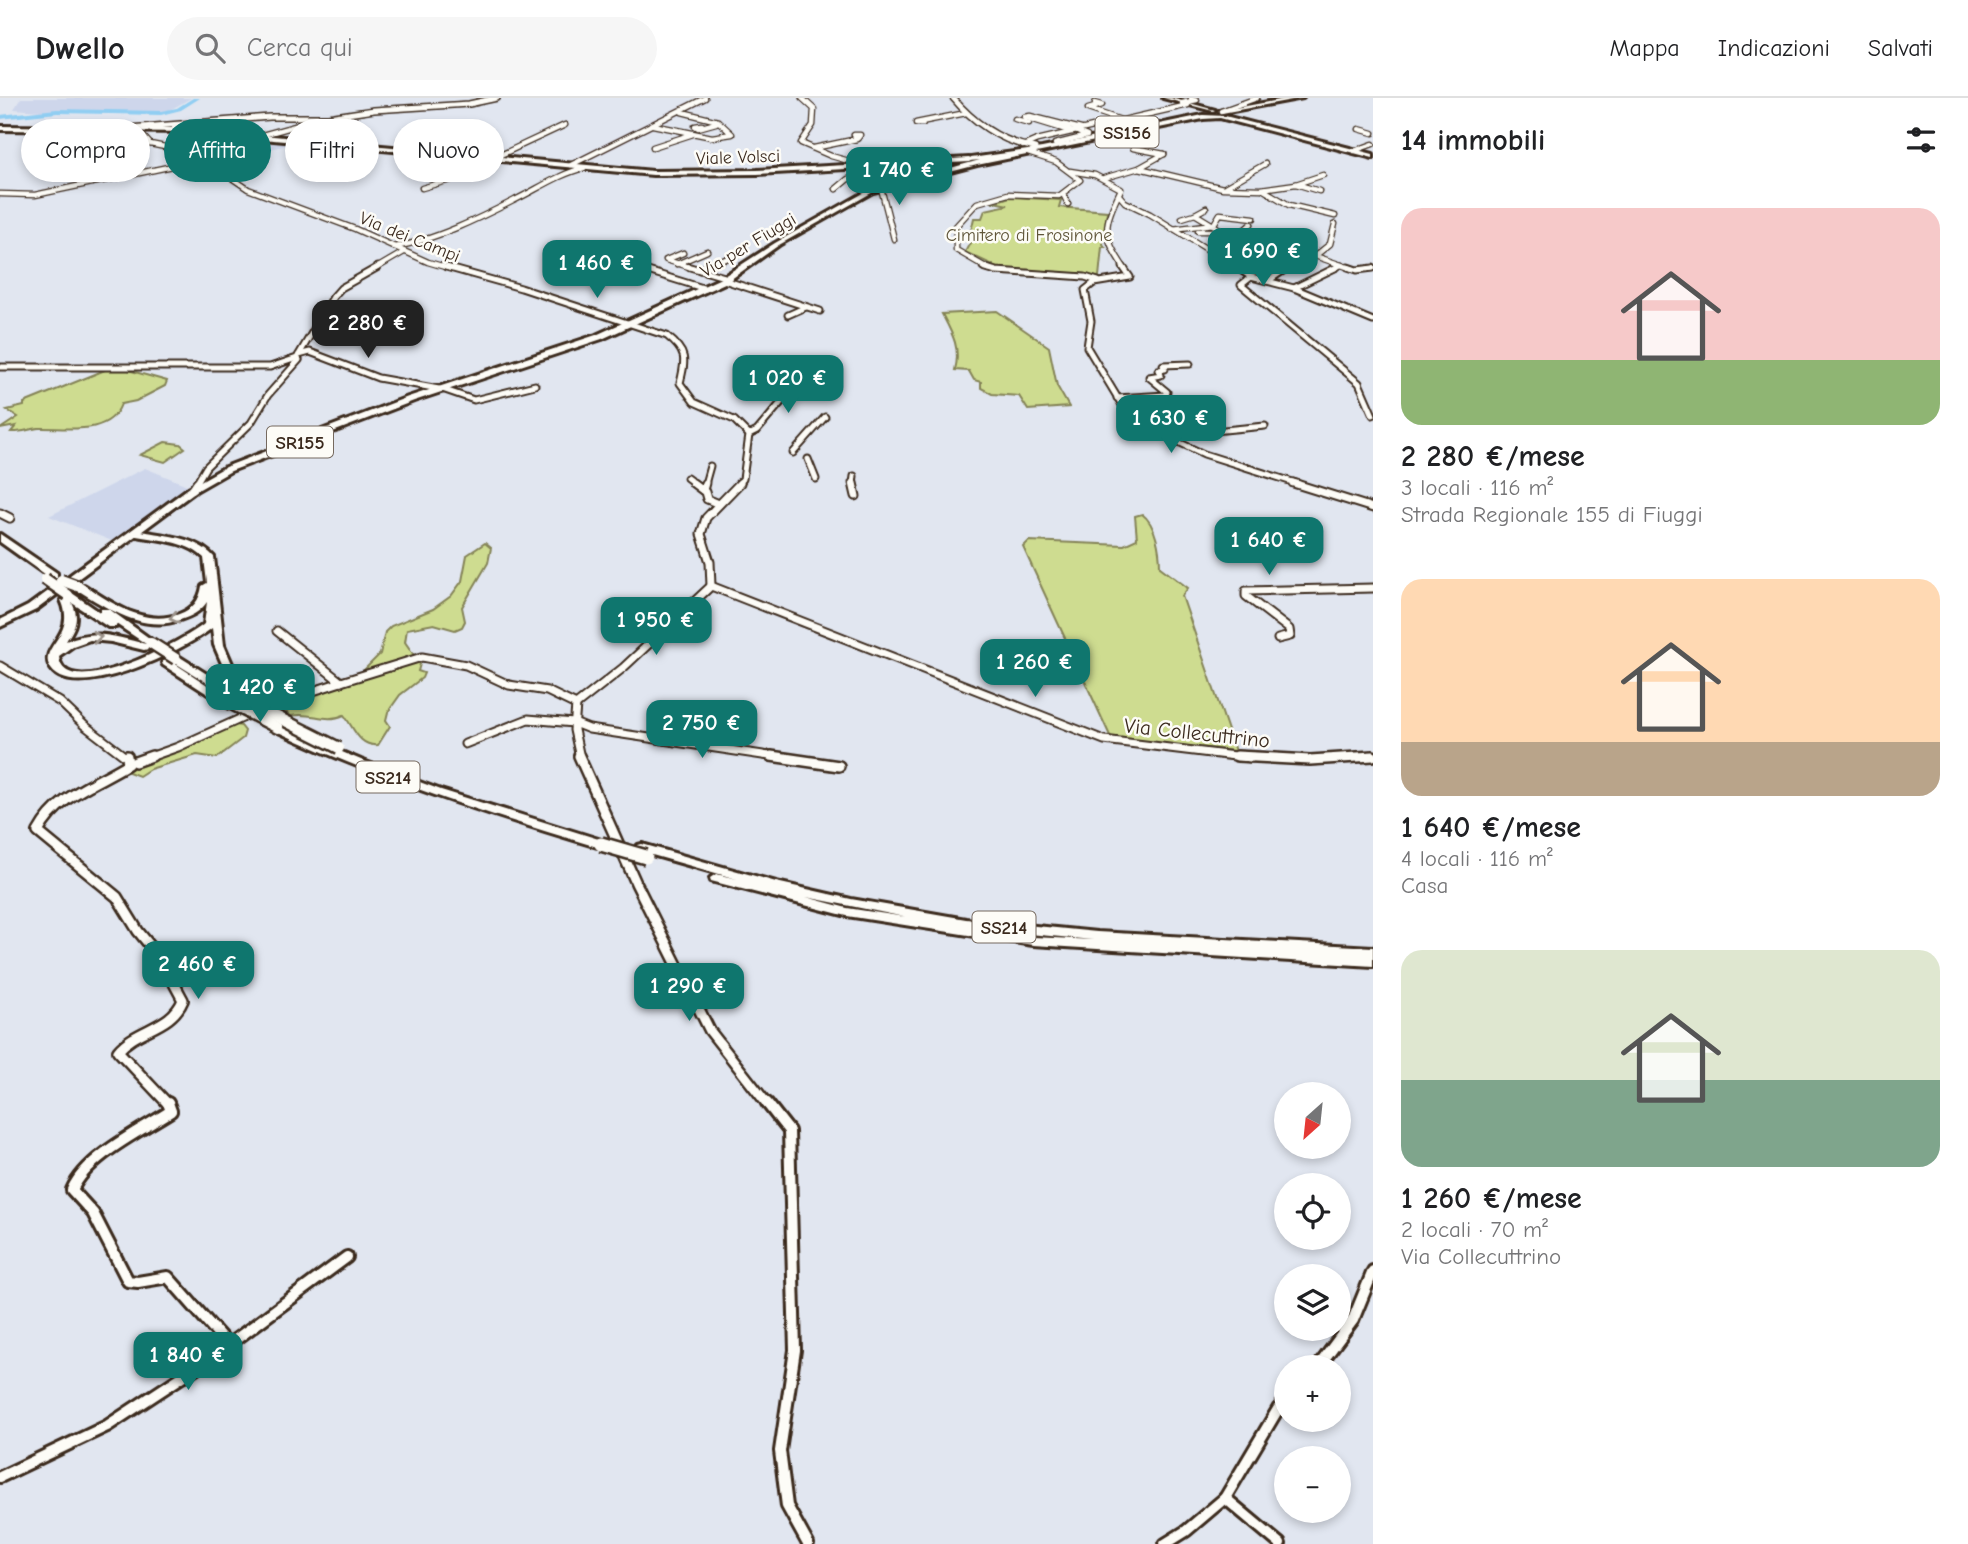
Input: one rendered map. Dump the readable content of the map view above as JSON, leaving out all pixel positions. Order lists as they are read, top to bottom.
{
  "streets": {
    "main road": [
      "SS156",
      "Viale Volsci",
      "Via per Fiuggi",
      "SR155",
      "SS214"
    ],
    "street": ["Via dei Campi", "Via Collecuttrino"]
  },
  "crossings": [
    ["SS156", "Viale Volsci"],
    ["Viale Volsci", "Via per Fiuggi"],
    ["Via dei Campi", "Via per Fiuggi"],
    ["Via dei Campi", "SR155"],
    ["Via per Fiuggi", "SR155"]
  ],
  "parks": ["Cimitero di Frosinone"],
  "north": "bottom left",
  "page": {
    "header": "Dwello",
    "search": "Cerca qui",
    "nav": ["Mappa", "Indicazioni", "Salvati"],
    "heading": "14 immobili",
    "chip": [
      "Compra",
      "Affitta",
      "Filtri",
      "Nuovo"
    ],
    "price": [
      "1 740 €",
      "1 690 €",
      "1 460 €",
      "2 280 €",
      "1 020 €",
      "1 630 €",
      "1 640 €",
      "1 950 €",
      "1 260 €",
      "1 420 €",
      "2 750 €",
      "2 460 €",
      "1 290 €",
      "1 840 €"
    ],
    "list": [
      {
        "name": "2 280 €/mese",
        "note": "3 locali · 116 m² · Strada Regionale 155 di Fiuggi"
      },
      {
        "name": "1 640 €/mese",
        "note": "4 locali · 116 m² · Casa"
      },
      {
        "name": "1 260 €/mese",
        "note": "2 locali · 70 m² · Via Collecuttrino"
      }
    ],
    "map_buttons": ["+", "−"]
  }
}
